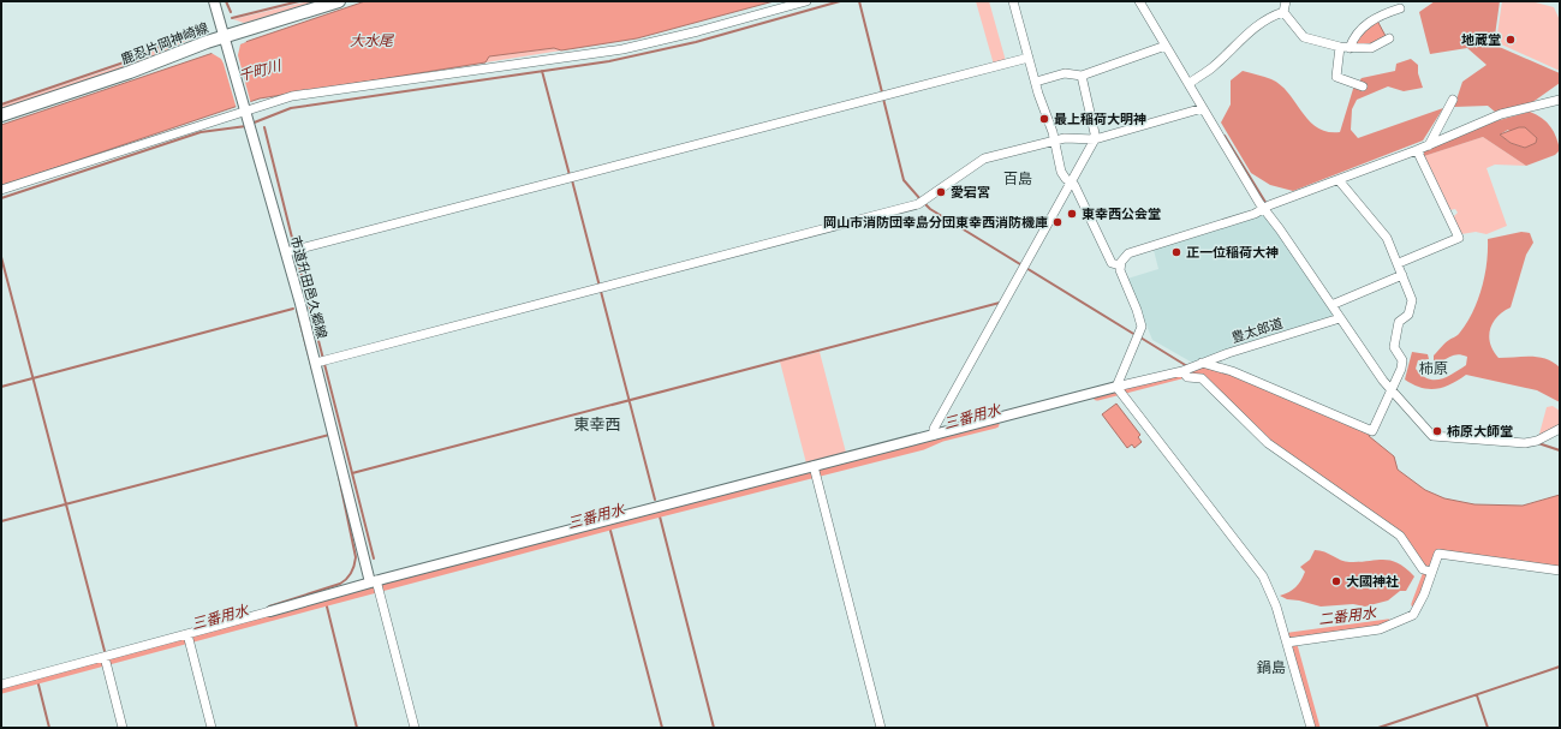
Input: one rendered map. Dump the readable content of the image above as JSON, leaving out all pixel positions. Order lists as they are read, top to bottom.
{
  "streets": {
    "main road": ["鹿忍片岡神崎線"],
    "street": ["市道升田邑久郷線", "豊太郎道"]
  },
  "crossings": [
    ["鹿忍片岡神崎線", "市道升田邑久郷線"]
  ],
  "districts": [
    "百島",
    "柿原",
    "東幸西",
    "鍋島"
  ],
  "water": [
    "大水尾",
    "千町川",
    "三番用水",
    "二番用水"
  ],
  "places": [
    "地蔵堂",
    "最上稲荷大明神",
    "愛宕宮",
    "東幸西公会堂",
    "岡山市消防団幸島分団東幸西消防機庫",
    "正一位稲荷大神",
    "柿原大師堂",
    "大國神社"
  ]
}
